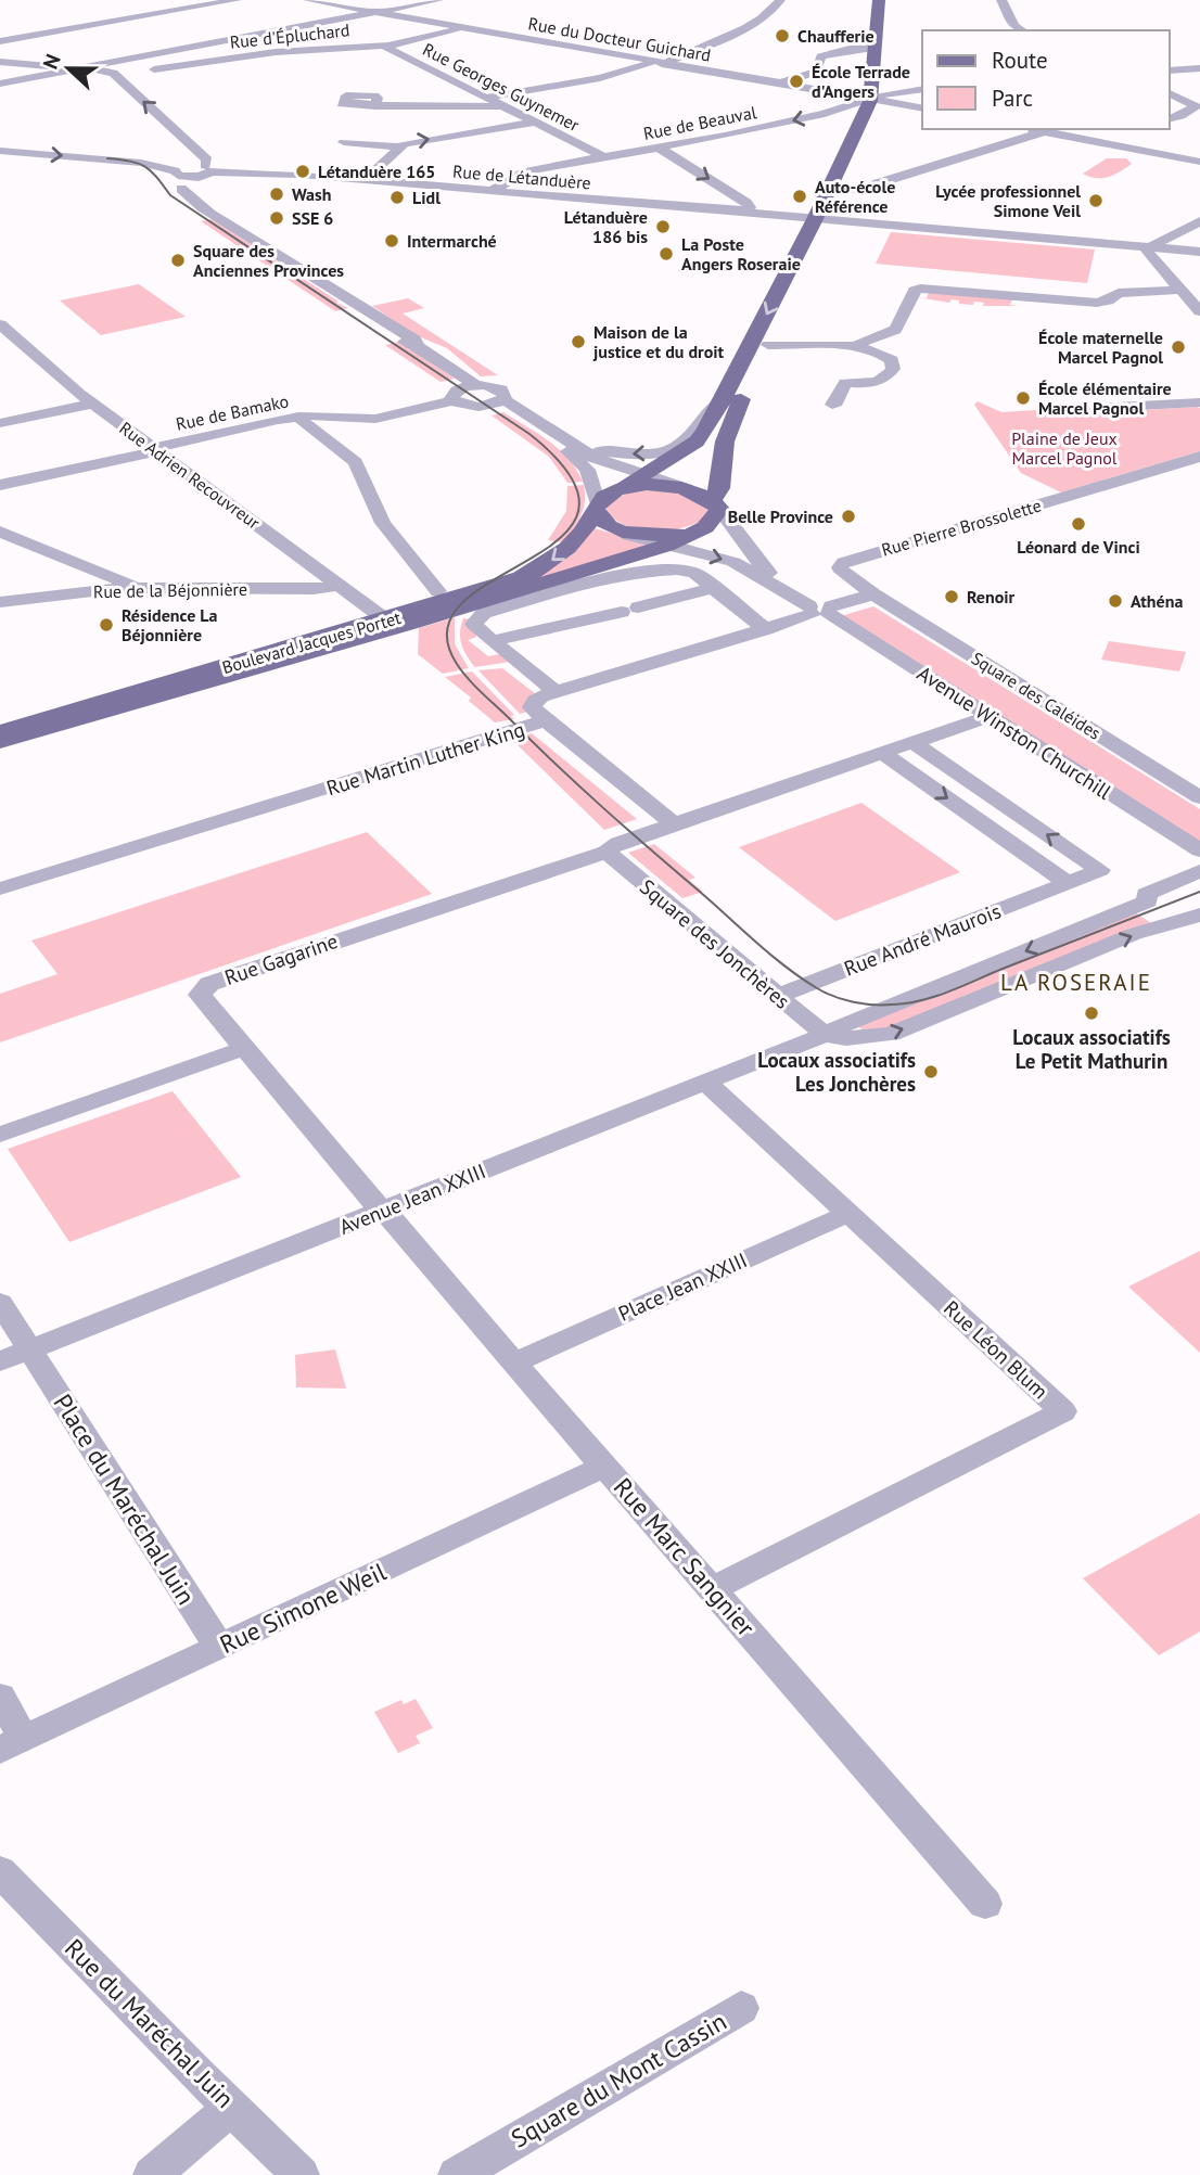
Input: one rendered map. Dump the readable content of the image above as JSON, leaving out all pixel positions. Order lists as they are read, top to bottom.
{
  "streets": {
    "main road": ["Boulevard Jacques Portet", "Avenue Winston Churchill"],
    "street": [
      "Rue d'Épluchard",
      "Rue du Docteur Guichard",
      "Rue Georges Guynemer",
      "Rue de Beauval",
      "Rue de Létanduère",
      "Rue de Bamako",
      "Rue Adrien Recouvreur",
      "Rue Pierre Brossolette",
      "Rue de la Béjonnière",
      "Square des Caléides",
      "Rue Martin Luther King",
      "Rue André Maurois",
      "Square des Jonchères",
      "Rue Gagarine",
      "Avenue Jean XXIII",
      "Place Jean XXIII",
      "Rue Léon Blum",
      "Place du Maréchal Juin",
      "Rue Marc Sangnier",
      "Rue Simone Weil",
      "Rue du Maréchal Juin",
      "Square du Mont Cassin"
    ]
  },
  "crossings": [
    ["Rue d'Épluchard", "Rue du Docteur Guichard"],
    ["Rue d'Épluchard", "Rue Georges Guynemer"],
    ["Rue du Docteur Guichard", "Rue de Beauval"],
    ["Rue Georges Guynemer", "Rue de Beauval"],
    ["Rue de Beauval", "Rue de Létanduère"],
    ["Rue de Létanduère", "Avenue Winston Churchill"],
    ["Rue de Bamako", "Rue Adrien Recouvreur"],
    ["Rue de Bamako", "Avenue Winston Churchill"],
    ["Rue Adrien Recouvreur", "Rue de la Béjonnière"],
    ["Rue Adrien Recouvreur", "Boulevard Jacques Portet"],
    ["Rue Pierre Brossolette", "Square des Caléides"],
    ["Boulevard Jacques Portet", "Avenue Winston Churchill"],
    ["Avenue Winston Churchill", "Rue Gagarine"],
    ["Rue André Maurois", "Square des Jonchères"],
    ["Rue André Maurois", "Rue Gagarine"],
    ["Square des Jonchères", "Rue Gagarine"],
    ["Square des Jonchères", "Avenue Jean XXIII"],
    ["Rue Gagarine", "Rue Marc Sangnier"],
    ["Avenue Jean XXIII", "Rue Léon Blum"],
    ["Avenue Jean XXIII", "Place du Maréchal Juin"],
    ["Avenue Jean XXIII", "Rue Marc Sangnier"],
    ["Place Jean XXIII", "Rue Léon Blum"],
    ["Place Jean XXIII", "Rue Marc Sangnier"],
    ["Rue Léon Blum", "Rue Marc Sangnier"],
    ["Place du Maréchal Juin", "Rue Simone Weil"],
    ["Rue Marc Sangnier", "Rue Simone Weil"]
  ],
  "districts": ["LA ROSERAIE"],
  "parks": ["Plaine de Jeux Marcel Pagnol"],
  "places": [
    "Chaufferie",
    "École Terrade d'Angers",
    "Létanduère 165",
    "Wash",
    "Auto-école Référence",
    "Lidl",
    "Lycée professionnel Simone Veil",
    "SSE 6",
    "Létanduère 186 bis",
    "Intermarché",
    "La Poste Angers Roseraie",
    "Square des Anciennes Provinces",
    "Maison de la justice et du droit",
    "École maternelle Marcel Pagnol",
    "École élémentaire Marcel Pagnol",
    "Belle Province",
    "Léonard de Vinci",
    "Renoir",
    "Athéna",
    "Résidence La Béjonnière",
    "Locaux associatifs Le Petit Mathurin",
    "Locaux associatifs Les Jonchères"
  ],
  "legend": ["Route", "Parc"],
  "north": "left"
}
